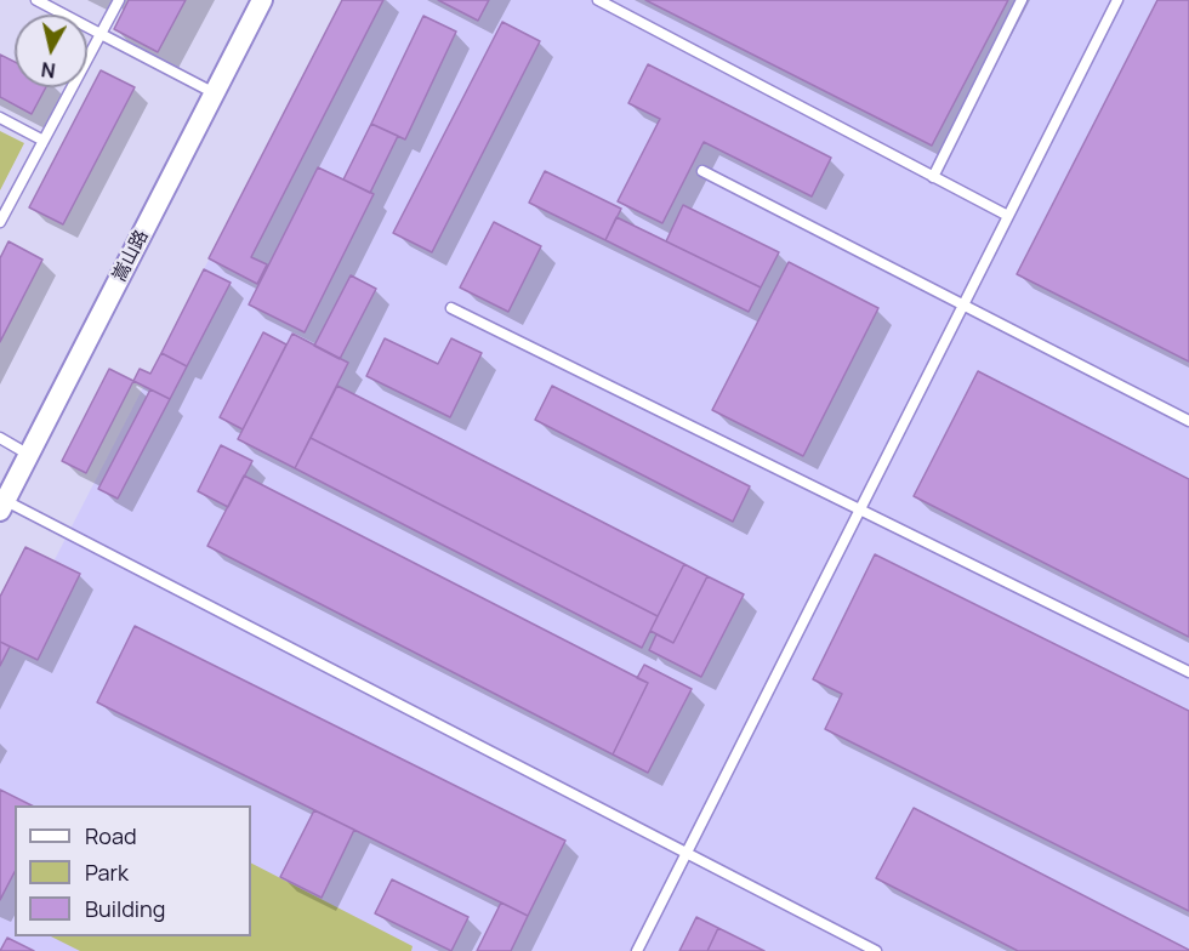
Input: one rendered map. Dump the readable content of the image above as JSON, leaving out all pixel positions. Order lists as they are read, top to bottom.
{
  "streets": {
    "street": ["嵩山路"]
  },
  "legend": ["Road", "Park", "Building"],
  "north": "bottom"
}
